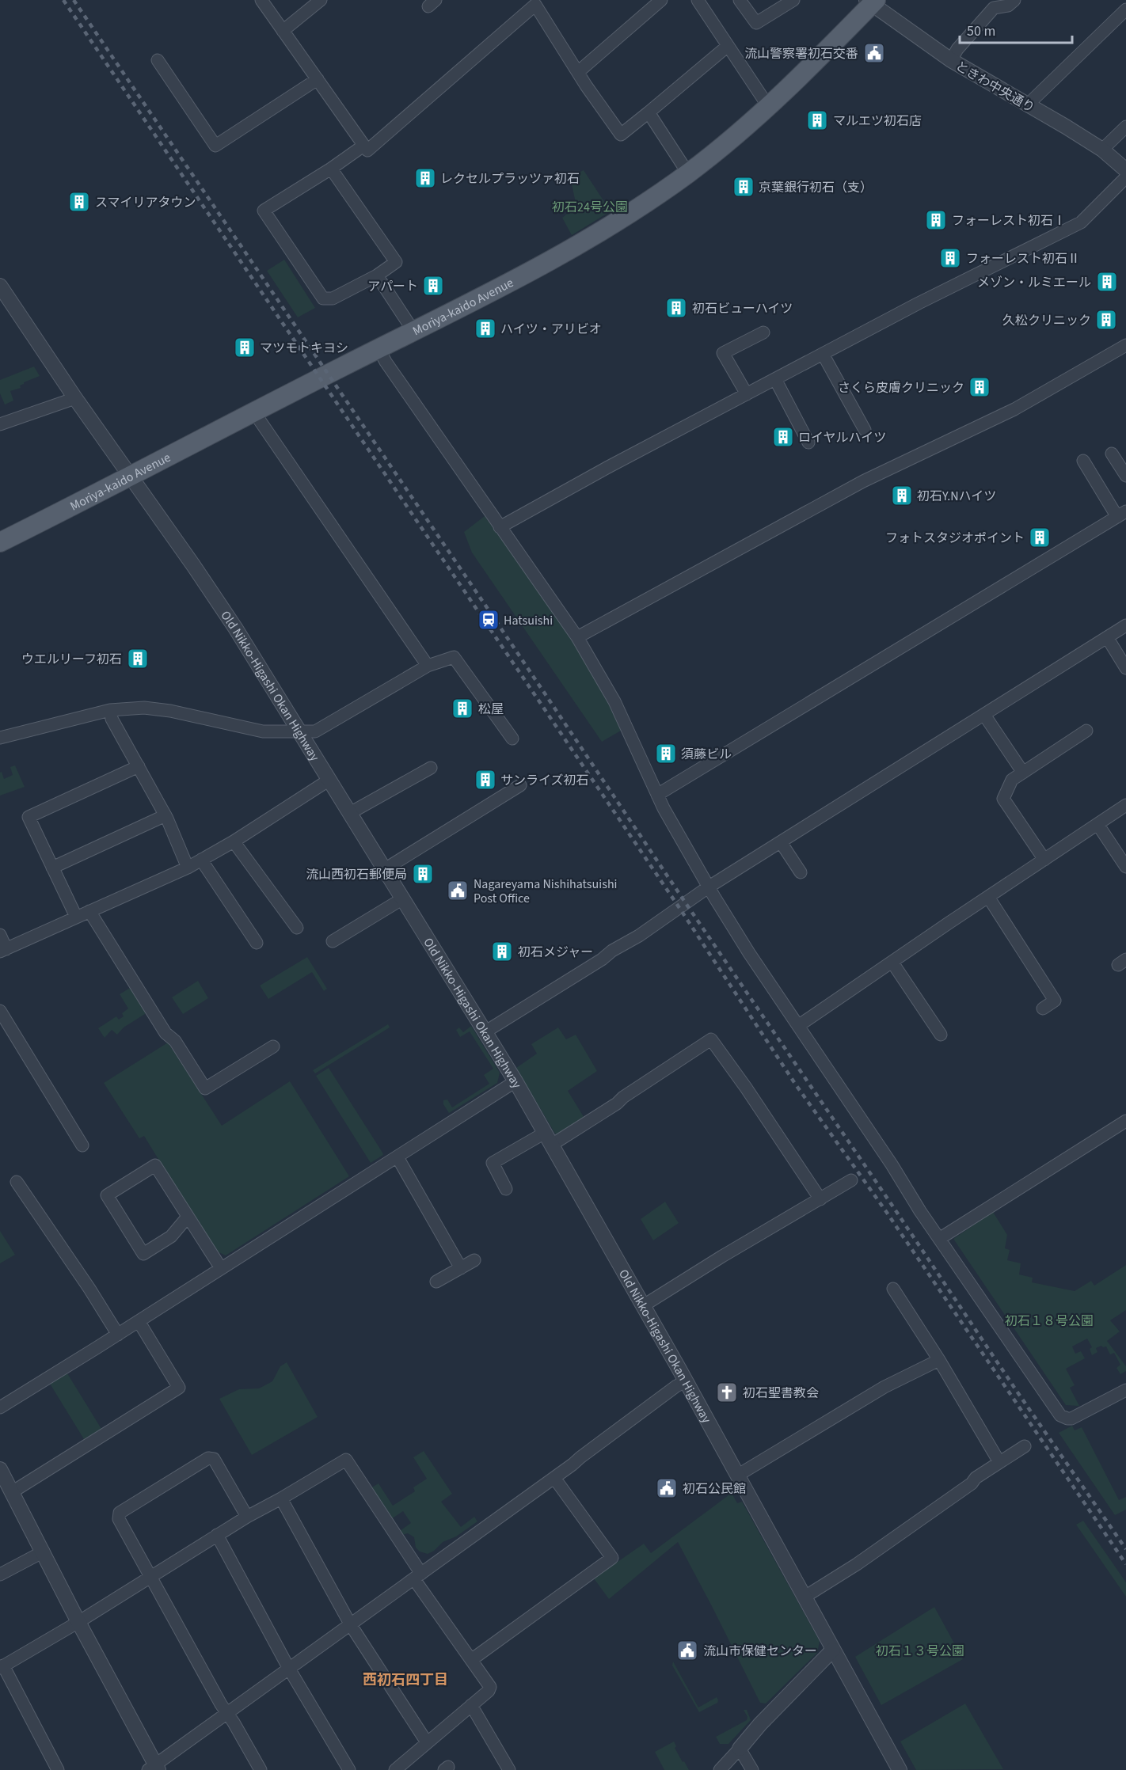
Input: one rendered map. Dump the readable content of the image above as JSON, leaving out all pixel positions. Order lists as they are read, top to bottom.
{
  "streets": {
    "main road": ["Moriya-kaido Avenue"],
    "street": ["ときわ中央通り", "Old Nikko-Higashi Okan Highway"]
  },
  "crossings": [
    ["ときわ中央通り", "Moriya-kaido Avenue"],
    ["Moriya-kaido Avenue", "Old Nikko-Higashi Okan Highway"]
  ],
  "districts": ["西初石四丁目"],
  "parks": ["初石24号公園", "初石１８号公園", "初石１３号公園"],
  "places": {
    "public building": [
      "流山警察署初石交番",
      "Nagareyama Nishihatsuishi Post Office",
      "初石公民館",
      "流山市保健センター"
    ],
    "building": [
      "マルエツ初石店",
      "レクセルプラッツァ初石",
      "京葉銀行初石（支）",
      "スマイリアタウン",
      "フォーレスト初石Ⅰ",
      "フォーレスト初石Ⅱ",
      "メゾン・ルミエール",
      "アパート",
      "初石ビューハイツ",
      "久松クリニック",
      "ハイツ・アリビオ",
      "マツモトキヨシ",
      "さくら皮膚クリニック",
      "ロイヤルハイツ",
      "初石Y.Nハイツ",
      "フォトスタジオポイント",
      "ウエルリーフ初石",
      "松屋",
      "須藤ビル",
      "サンライズ初石",
      "流山西初石郵便局",
      "初石メジャー"
    ],
    "station": ["Hatsuishi"],
    "church": ["初石聖書教会"]
  },
  "scale_bar": "50 m"
}
